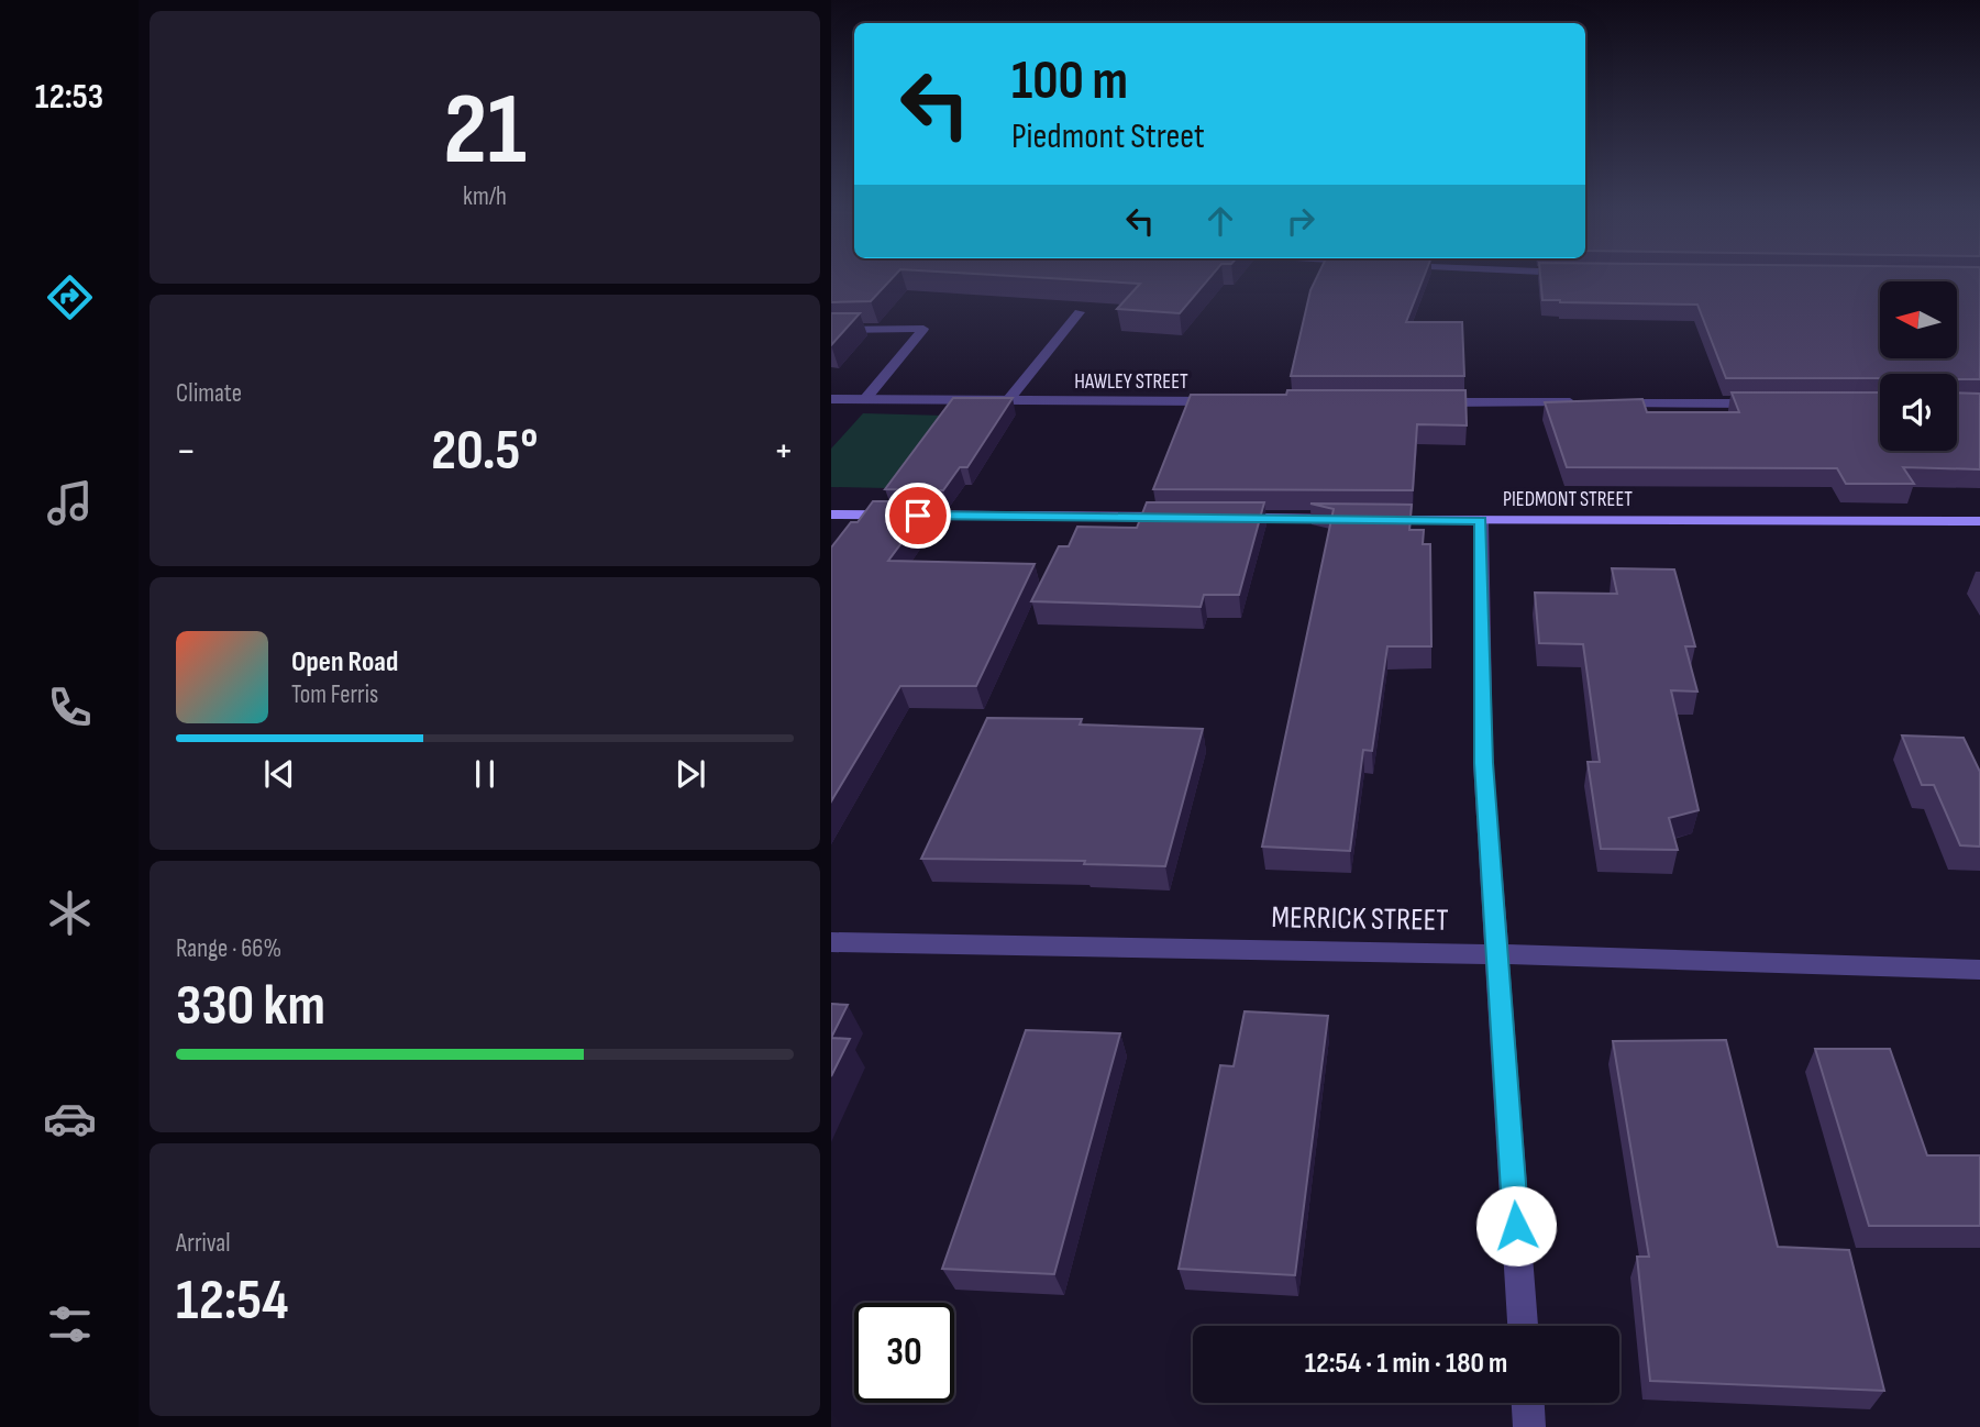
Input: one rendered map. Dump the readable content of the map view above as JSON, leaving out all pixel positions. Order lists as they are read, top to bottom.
{
  "streets": {
    "street": ["HAWLEY STREET", "PIEDMONT STREET", "MERRICK STREET"]
  },
  "north": "left",
  "page": {
    "tabs": "12:53",
    "tile": [
      ["21", "km/h"],
      "Climate",
      ["Range · 66%", "330 km"],
      ["Arrival", "12:54"]
    ],
    "turn": ["100 m", "Piedmont Street"],
    "heat": ["−", "20.5°", "+"],
    "song": ["Open Road", "Tom Ferris"],
    "limit": "30",
    "trip": "12:54 · 1 min · 180 m"
  }
}
